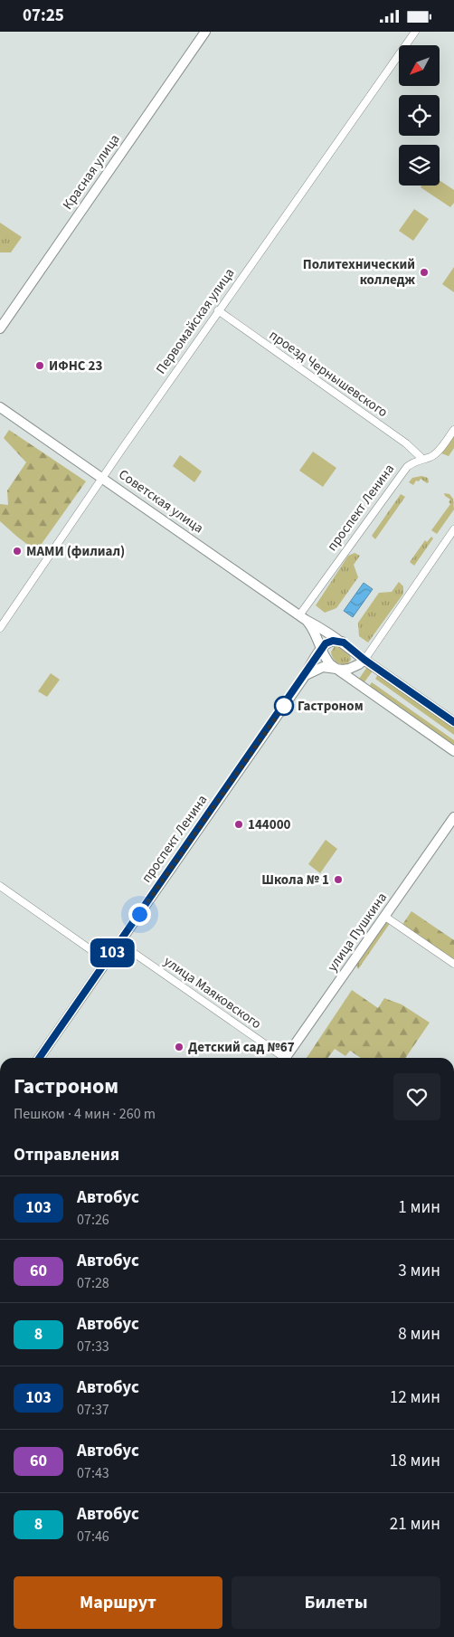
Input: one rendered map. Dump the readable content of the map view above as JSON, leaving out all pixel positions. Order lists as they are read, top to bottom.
{
  "streets": {
    "main road": [
      "Красная улица",
      "Советская улица",
      "проспект Ленина",
      "улица Пушкина"
    ],
    "street": ["Первомайская улица", "проезд Чернышевского", "улица Маяковского"]
  },
  "crossings": [
    ["Первомайская улица", "проезд Чернышевского"],
    ["Первомайская улица", "Советская улица"],
    ["проезд Чернышевского", "проспект Ленина"],
    ["Советская улица", "проспект Ленина"],
    ["проспект Ленина", "улица Маяковского"]
  ],
  "places": [
    "Политехнический колледж",
    "ИФНС 23",
    "МАМИ (филиал)",
    "Гастроном",
    "144000",
    "Школа № 1",
    "Детский сад №67"
  ],
  "lines": ["bus line 103"],
  "north": "bottom left",
  "page": {
    "status": "07:25",
    "on_map": "103",
    "heading": [
      ["Гастроном", "Пешком · 4 мин · 260 m"],
      "Отправления"
    ],
    "list": [
      {
        "mark": "103",
        "name": "Автобус",
        "note": "07:26",
        "value": "1 мин"
      },
      {
        "mark": "60",
        "name": "Автобус",
        "note": "07:28",
        "value": "3 мин"
      },
      {
        "mark": "8",
        "name": "Автобус",
        "note": "07:33",
        "value": "8 мин"
      },
      {
        "mark": "103",
        "name": "Автобус",
        "note": "07:37",
        "value": "12 мин"
      },
      {
        "mark": "60",
        "name": "Автобус",
        "note": "07:43",
        "value": "18 мин"
      },
      {
        "mark": "8",
        "name": "Автобус",
        "note": "07:46",
        "value": "21 мин"
      }
    ],
    "buttons": ["Маршрут", "Билеты"]
  }
}
